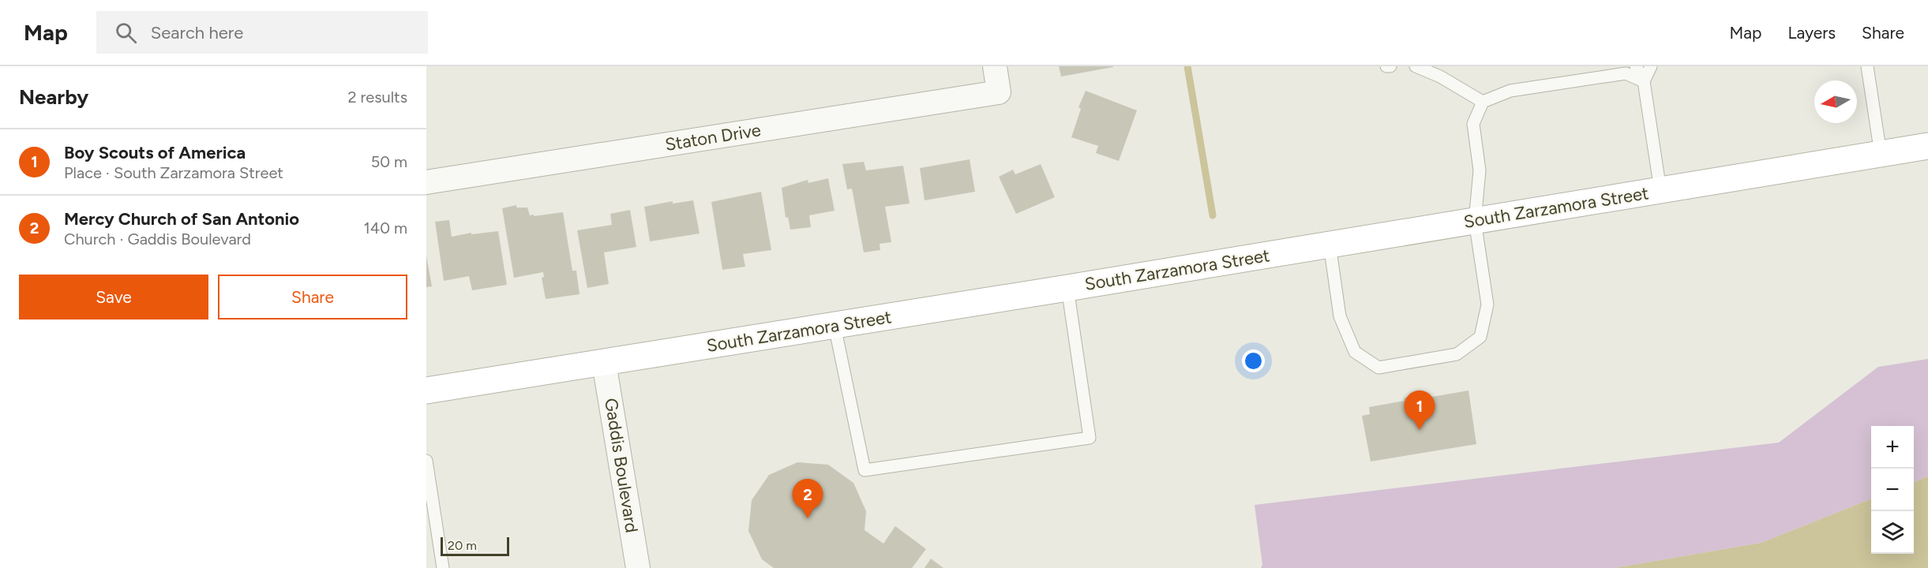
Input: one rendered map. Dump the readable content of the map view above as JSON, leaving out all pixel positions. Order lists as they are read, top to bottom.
{
  "streets": {
    "main road": ["South Zarzamora Street"],
    "street": ["Staton Drive", "Gaddis Boulevard"]
  },
  "crossings": [
    ["South Zarzamora Street", "Gaddis Boulevard"]
  ],
  "scale_bar": "20 m",
  "north": "left",
  "page": {
    "header": "Map",
    "search": "Search here",
    "nav": ["Map", "Layers", "Share"],
    "heading": ["Nearby", "2 results"],
    "list": [
      {
        "mark": "1",
        "name": "Boy Scouts of America",
        "note": "Place · South Zarzamora Street",
        "value": "50 m"
      },
      {
        "mark": "2",
        "name": "Mercy Church of San Antonio",
        "note": "Church · Gaddis Boulevard",
        "value": "140 m"
      }
    ],
    "buttons": ["Save", "Share"],
    "pins": ["1", "2"],
    "map_buttons": ["+", "−"],
    "scale": "20 m"
  }
}
